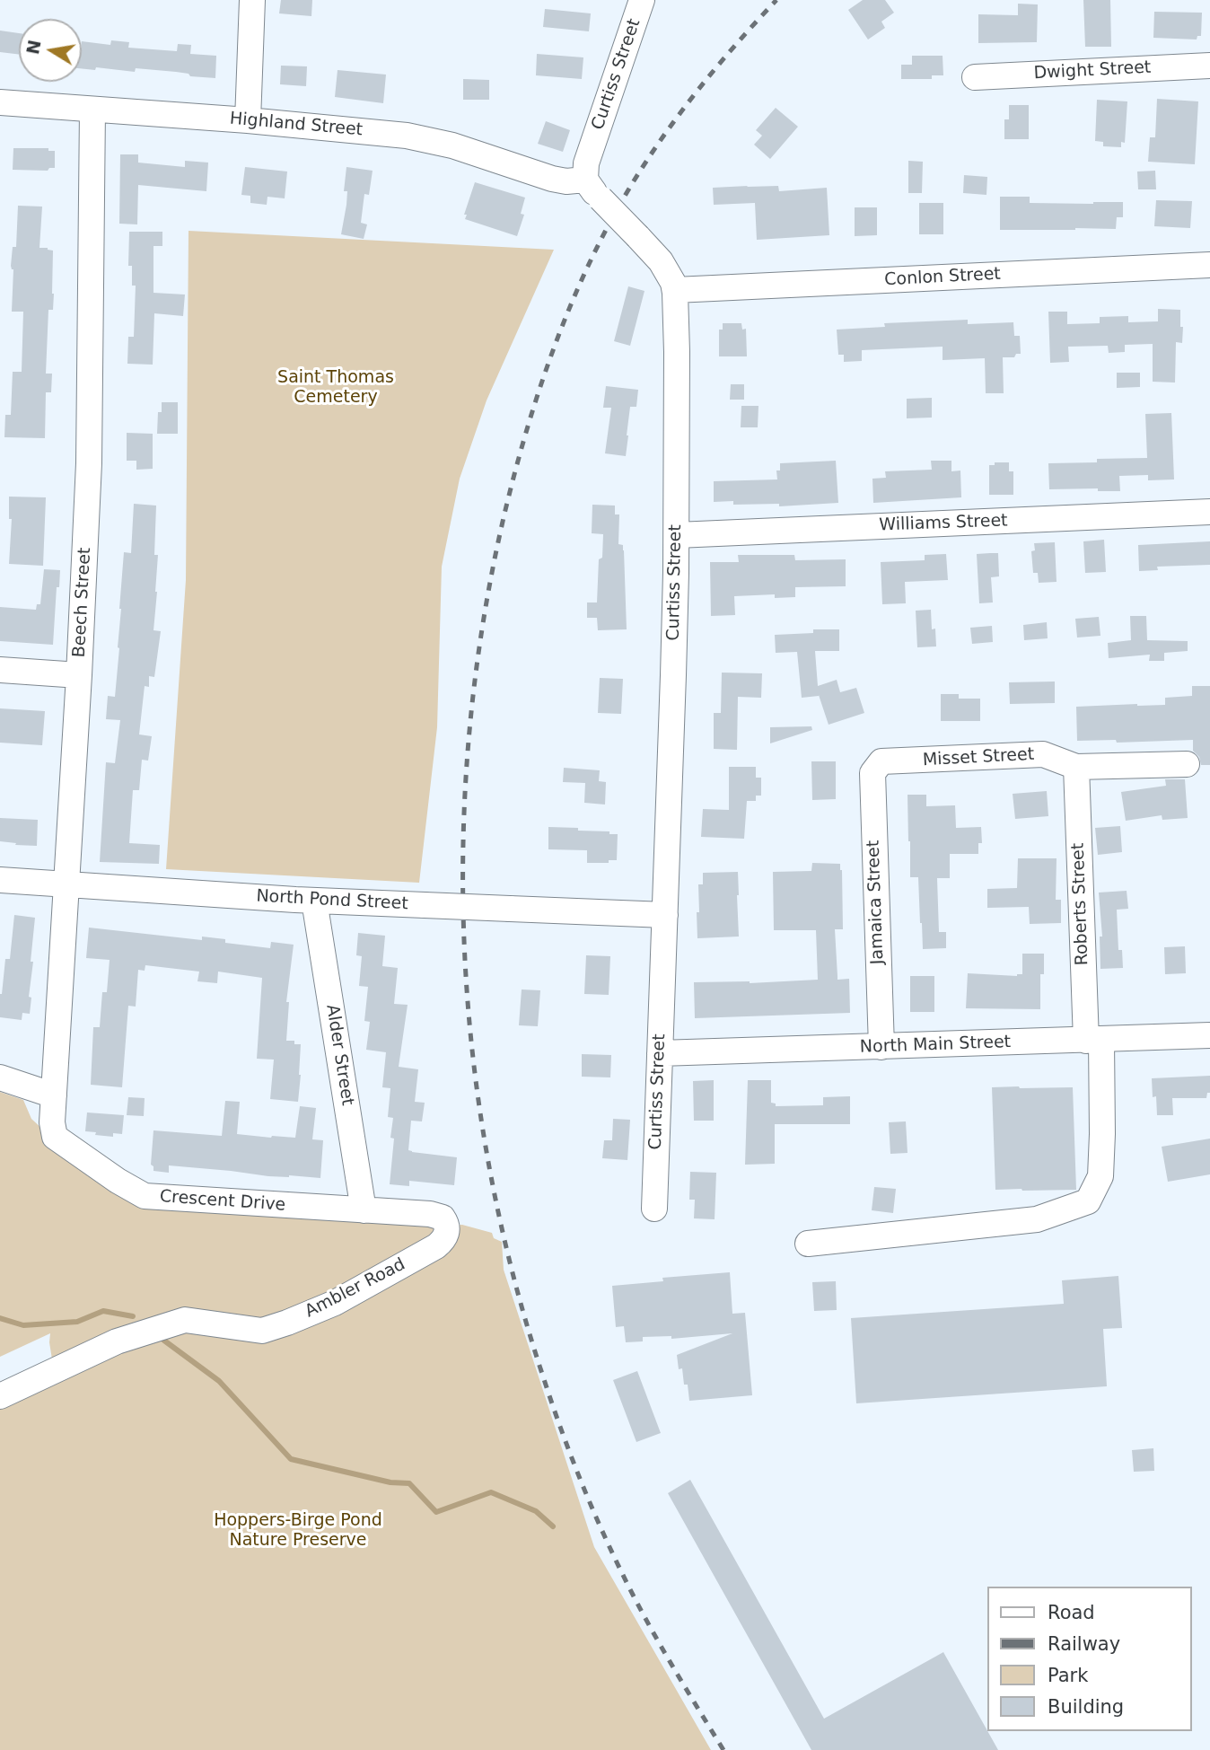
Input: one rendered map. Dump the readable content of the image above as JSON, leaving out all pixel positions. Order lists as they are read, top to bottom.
{
  "streets": {
    "street": [
      "Dwight Street",
      "Curtiss Street",
      "Highland Street",
      "Conlon Street",
      "Williams Street",
      "Beech Street",
      "Misset Street",
      "North Pond Street",
      "Jamaica Street",
      "Roberts Street",
      "North Main Street",
      "Alder Street",
      "Crescent Drive",
      "Ambler Road"
    ]
  },
  "crossings": [
    ["Curtiss Street", "Highland Street"],
    ["Curtiss Street", "Conlon Street"],
    ["Curtiss Street", "Williams Street"],
    ["Curtiss Street", "North Pond Street"],
    ["Curtiss Street", "North Main Street"],
    ["Highland Street", "Beech Street"],
    ["Beech Street", "North Pond Street"],
    ["Beech Street", "Crescent Drive"],
    ["Misset Street", "Jamaica Street"],
    ["Misset Street", "Roberts Street"],
    ["North Pond Street", "Alder Street"],
    ["Jamaica Street", "North Main Street"],
    ["Roberts Street", "North Main Street"],
    ["Alder Street", "Crescent Drive"],
    ["Crescent Drive", "Ambler Road"]
  ],
  "parks": ["Saint Thomas Cemetery", "Hoppers-Birge Pond Nature Preserve"],
  "legend": [
    "Road",
    "Railway",
    "Park",
    "Building"
  ],
  "north": "left"
}
